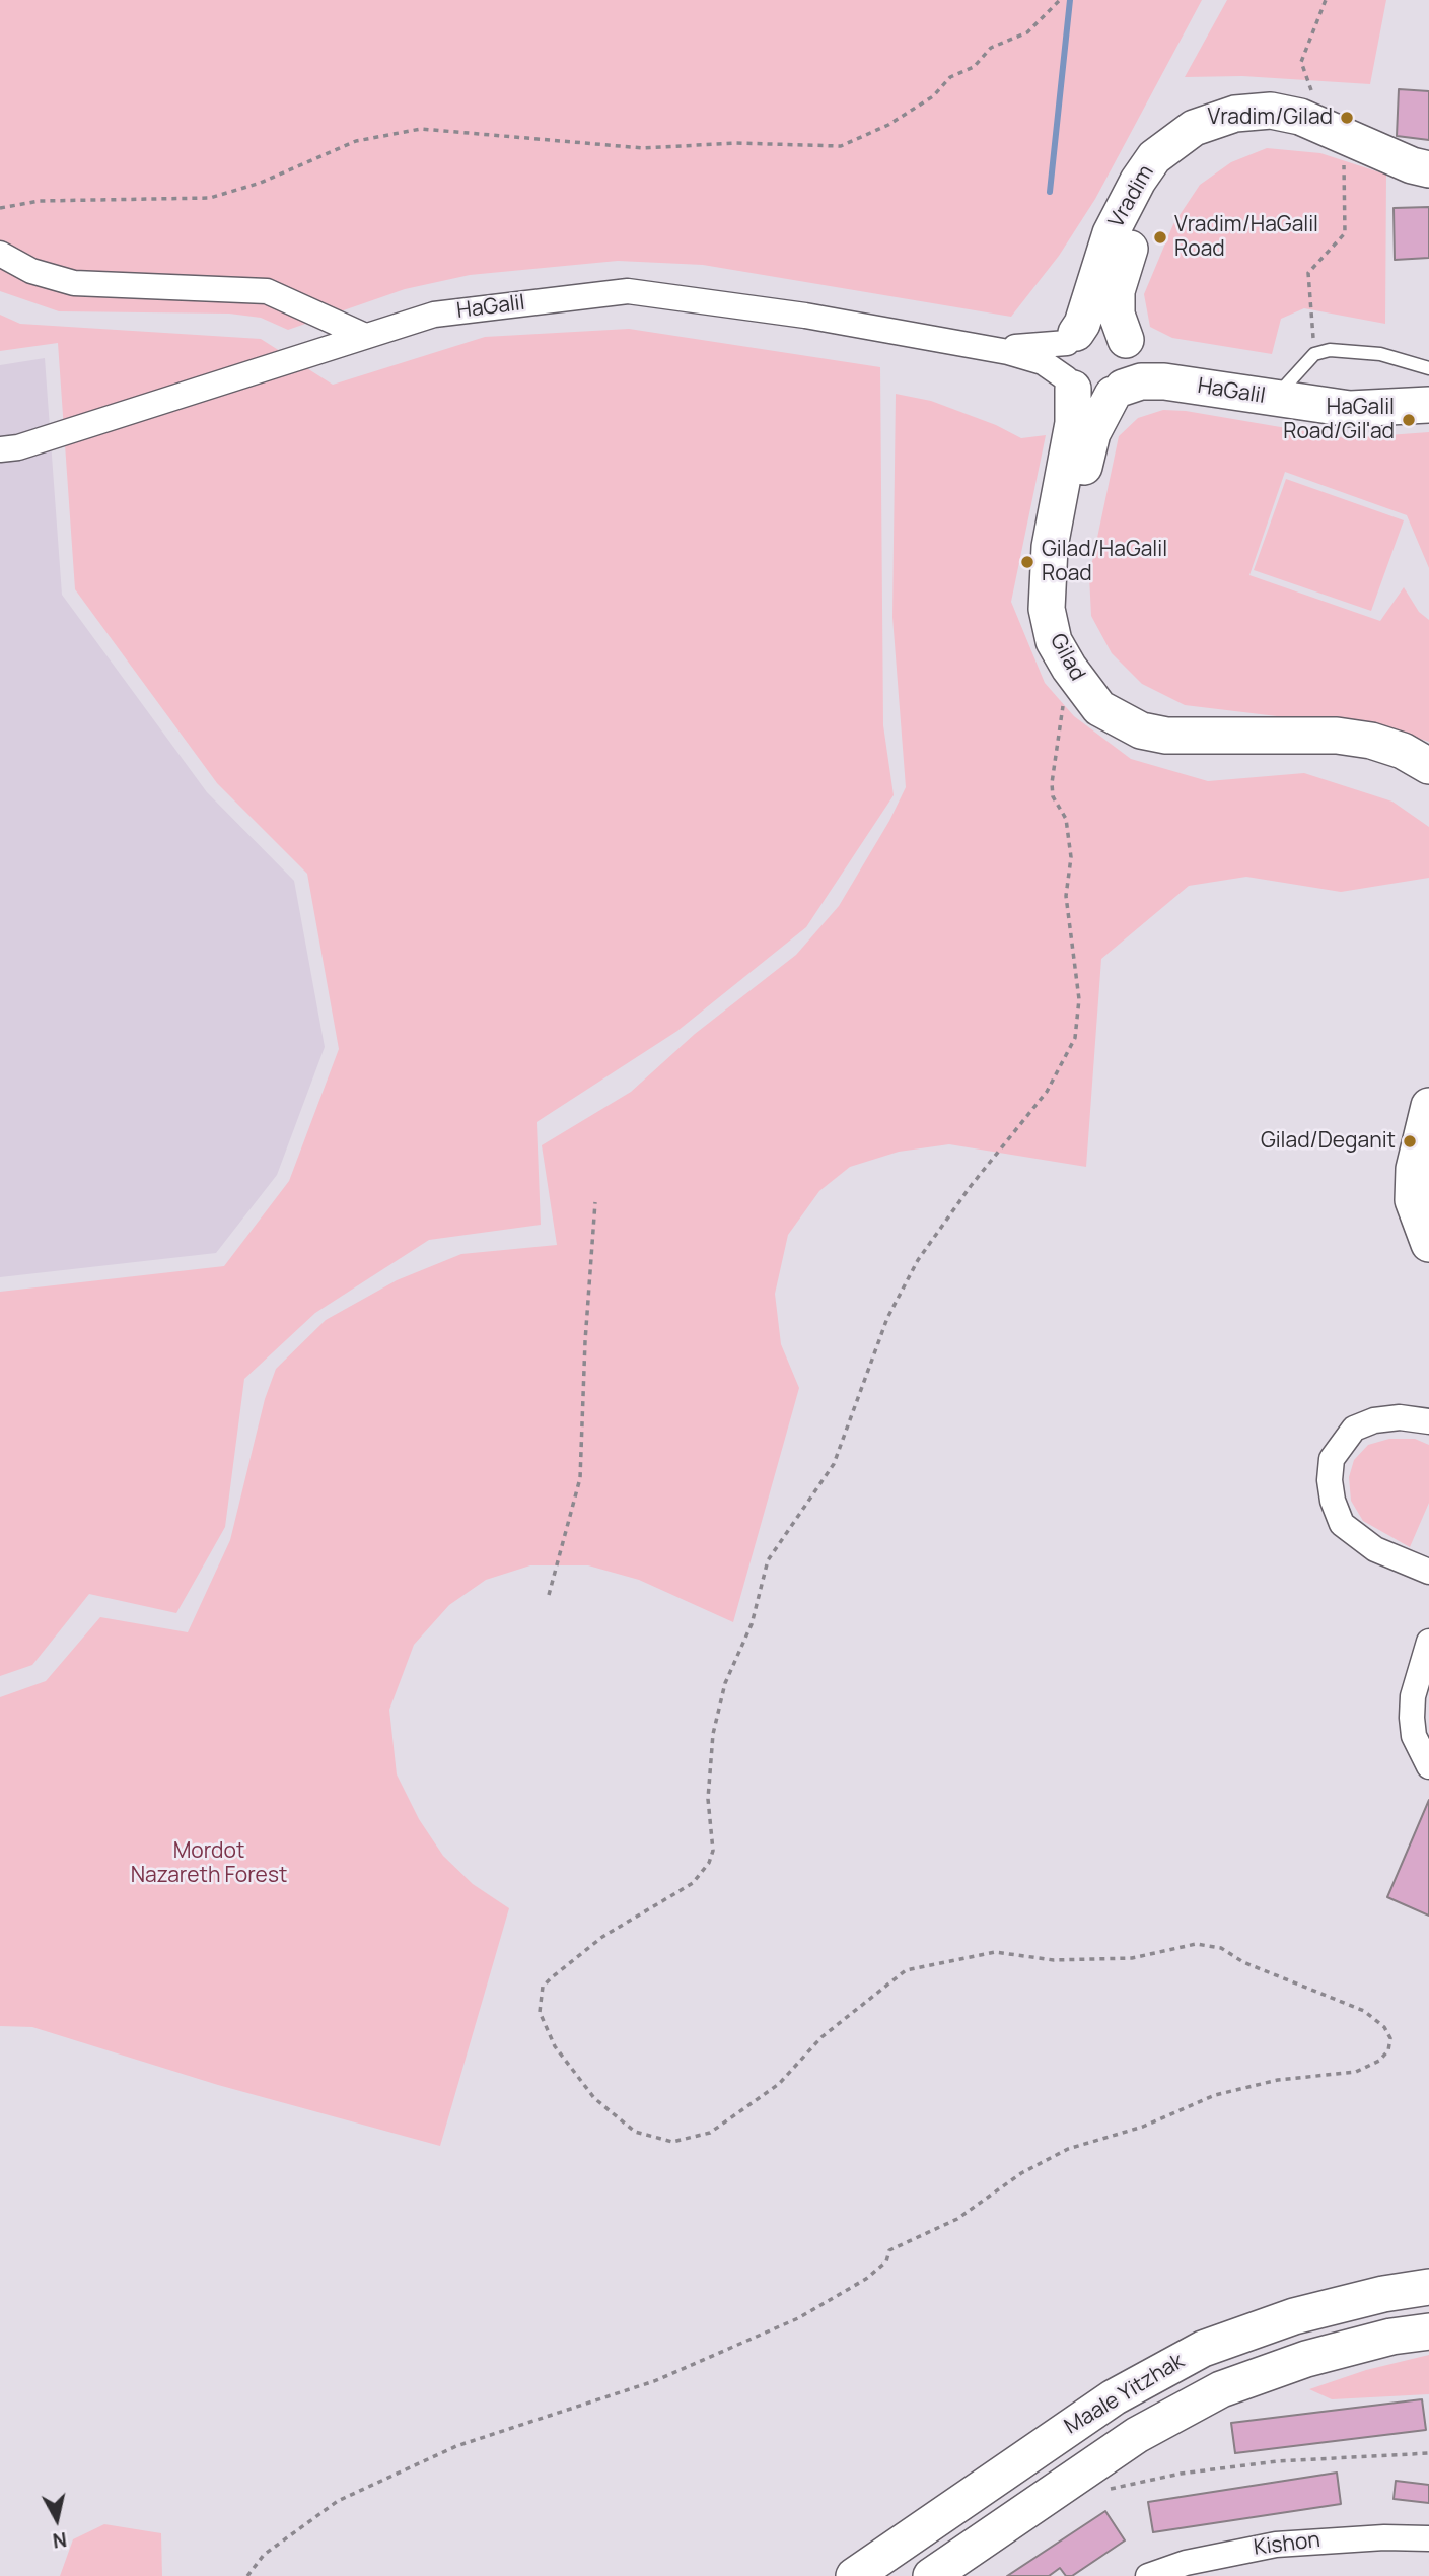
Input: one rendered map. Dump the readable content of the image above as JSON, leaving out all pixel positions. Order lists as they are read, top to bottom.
{
  "streets": {
    "street": [
      "Vradim",
      "HaGalil",
      "Gilad",
      "Maale Yitzhak",
      "Kishon"
    ]
  },
  "crossings": [
    ["Vradim", "HaGalil"],
    ["Vradim", "Gilad"],
    ["HaGalil", "Gilad"]
  ],
  "parks": ["Mordot Nazareth Forest"],
  "places": [
    "Vradim/Gilad",
    "Vradim/HaGalil Road",
    "HaGalil Road/Gil'ad",
    "Gilad/HaGalil Road",
    "Gilad/Deganit"
  ],
  "north": "bottom"
}
